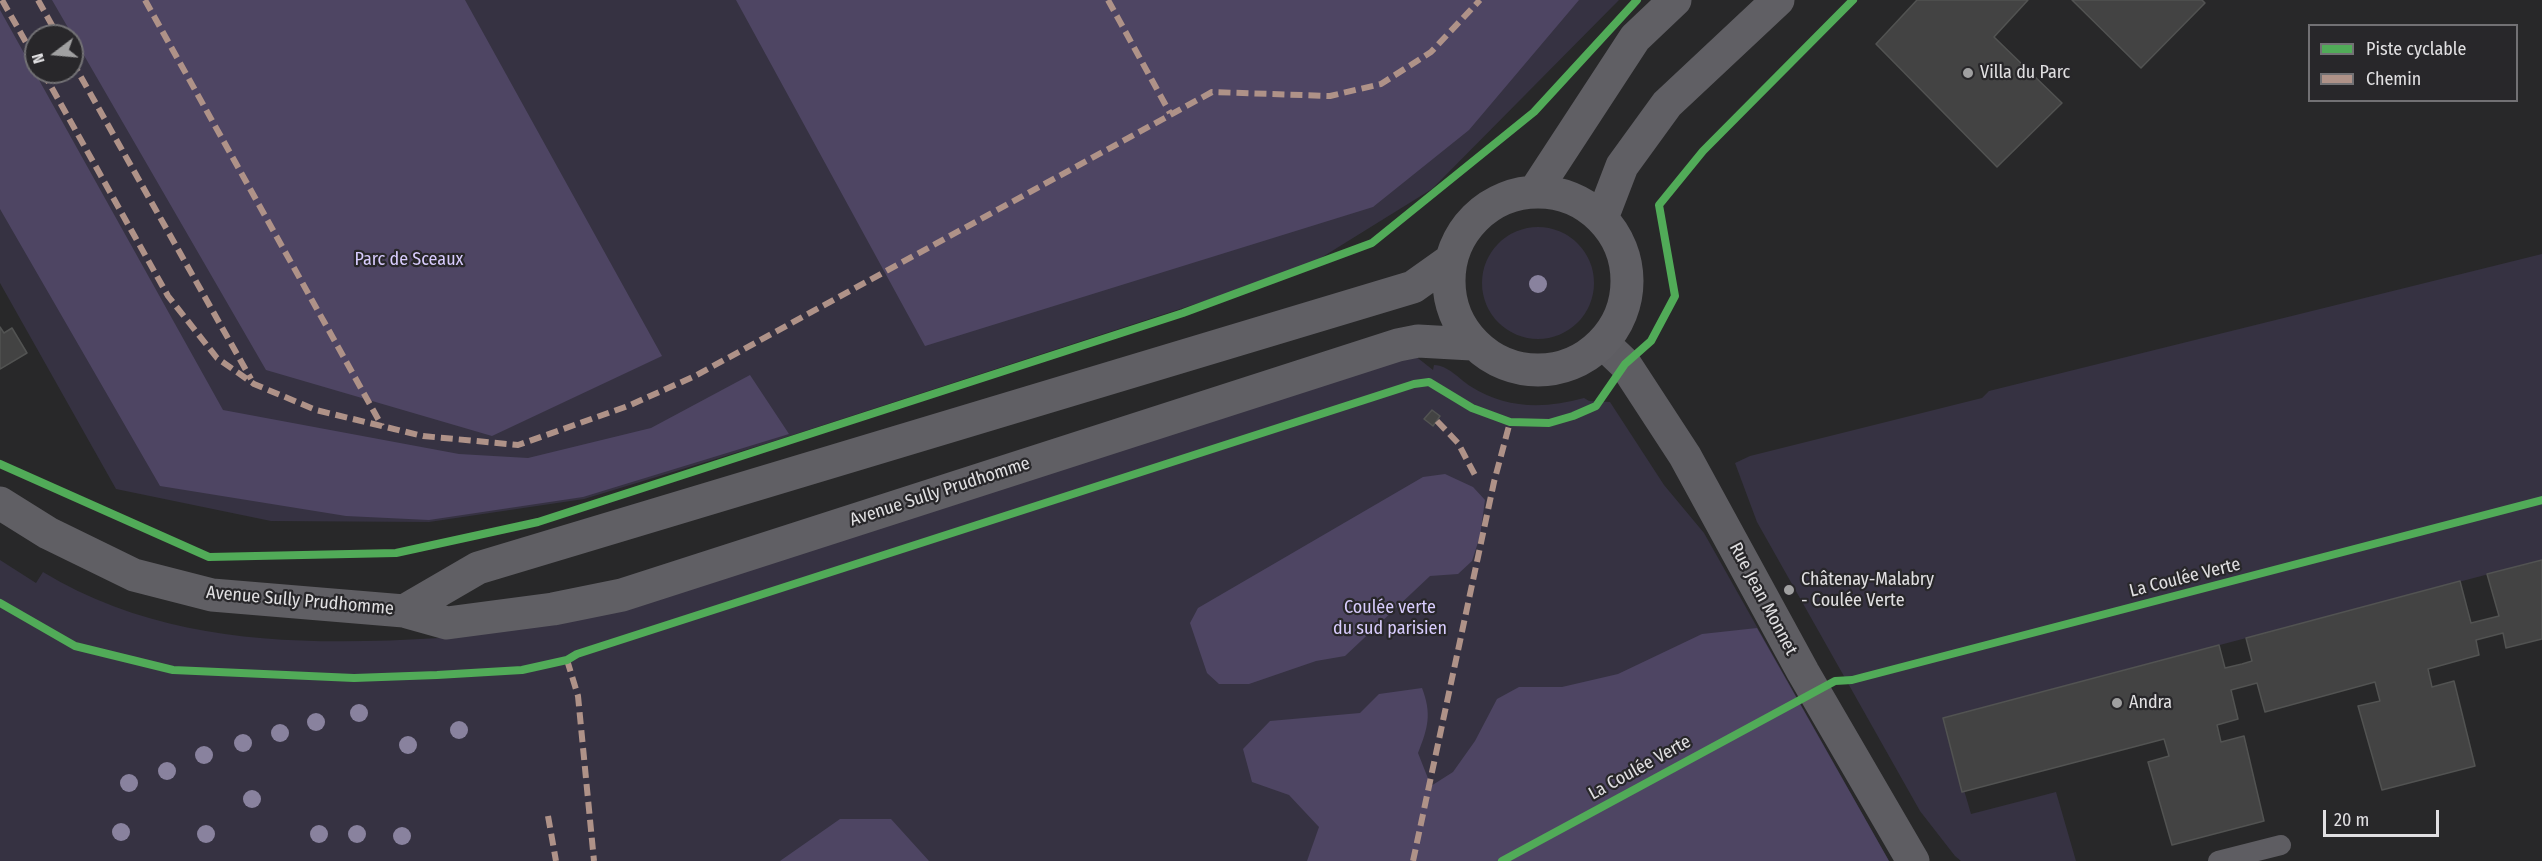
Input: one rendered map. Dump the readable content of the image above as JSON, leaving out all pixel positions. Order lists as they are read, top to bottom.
{
  "streets": {
    "main road": ["Avenue Sully Prudhomme"],
    "street": ["Rue Jean Monnet"],
    "cycle path": ["La Coulée Verte"]
  },
  "crossings": [
    ["Avenue Sully Prudhomme", "Rue Jean Monnet"]
  ],
  "parks": ["Parc de Sceaux", "Coulée verte du sud parisien"],
  "places": ["Villa du Parc", "Châtenay-Malabry - Coulée Verte", "Andra"],
  "legend": ["Piste cyclable", "Chemin"],
  "scale_bar": "20 m",
  "north": "left"
}
